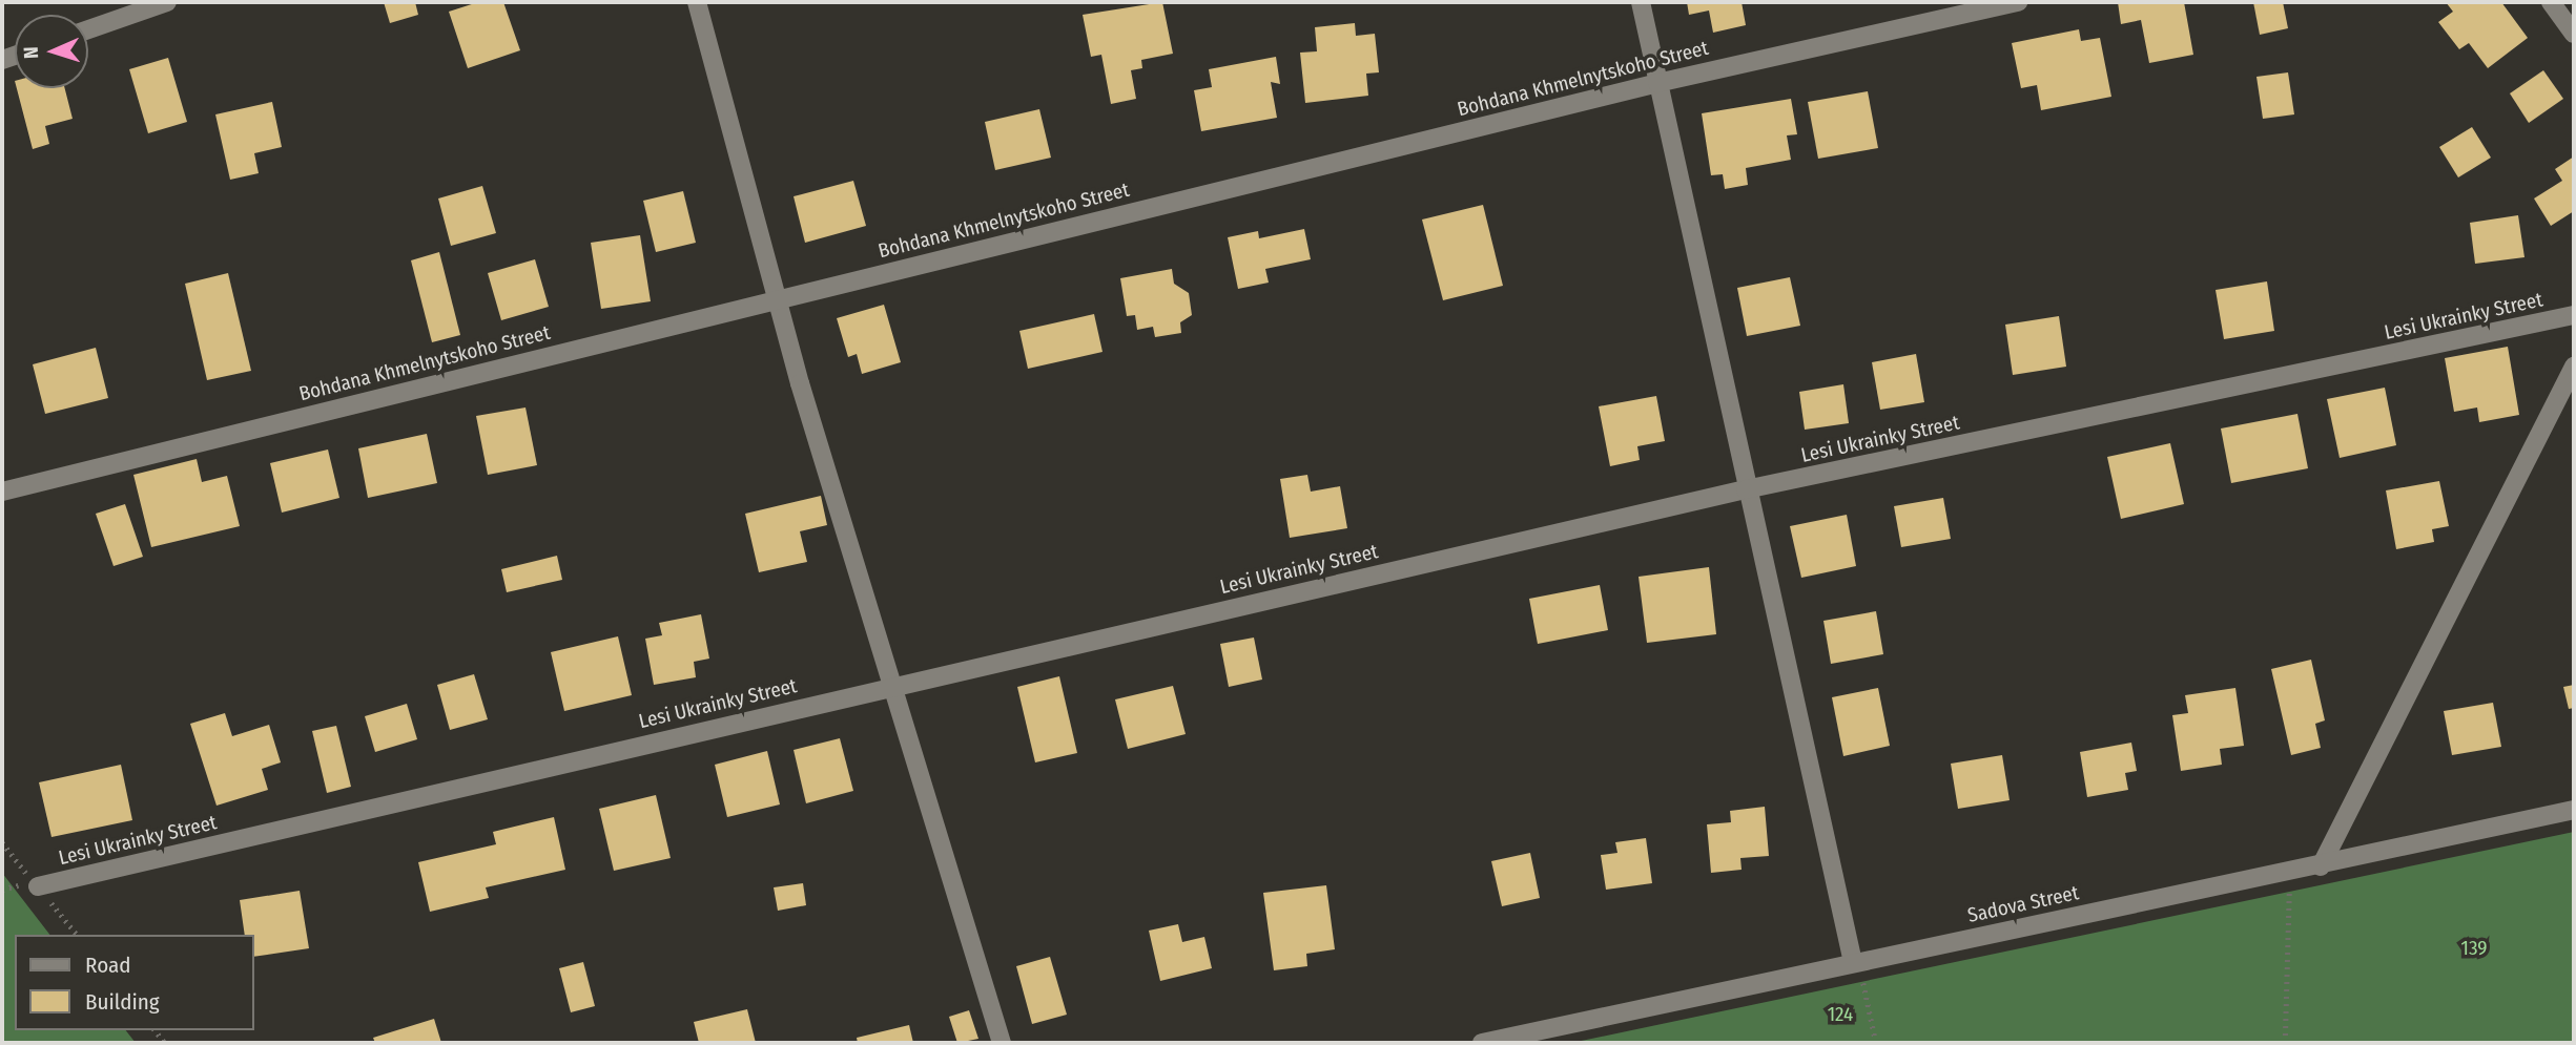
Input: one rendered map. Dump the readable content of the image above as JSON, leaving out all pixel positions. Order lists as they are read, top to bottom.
{
  "streets": {
    "street": ["Bohdana Khmelnytskoho Street", "Lesi Ukrainky Street", "Sadova Street"]
  },
  "parks": ["139", "124"],
  "legend": ["Road", "Building"],
  "north": "left"
}
